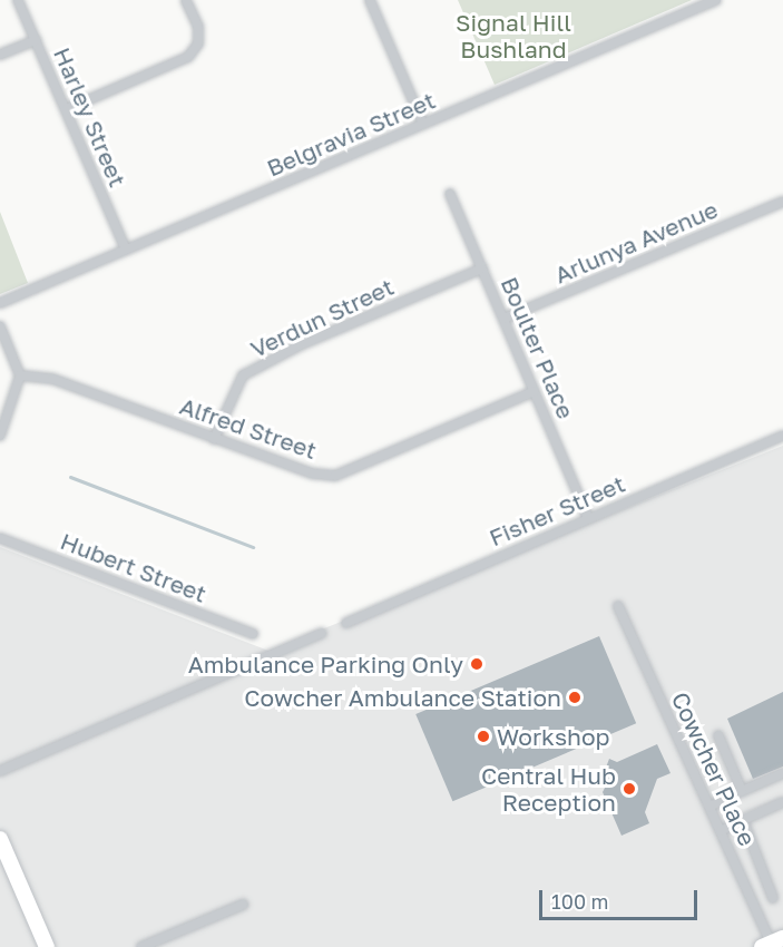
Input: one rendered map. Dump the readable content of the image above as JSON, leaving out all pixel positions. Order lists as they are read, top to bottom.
{
  "streets": {
    "street": [
      "Harley Street",
      "Belgravia Street",
      "Arlunya Avenue",
      "Verdun Street",
      "Boulter Place",
      "Alfred Street",
      "Fisher Street",
      "Hubert Street",
      "Cowcher Place"
    ]
  },
  "crossings": [
    ["Harley Street", "Belgravia Street"],
    ["Arlunya Avenue", "Boulter Place"],
    ["Verdun Street", "Boulter Place"],
    ["Verdun Street", "Alfred Street"],
    ["Boulter Place", "Alfred Street"],
    ["Boulter Place", "Fisher Street"]
  ],
  "parks": ["Signal Hill Bushland"],
  "places": [
    "Ambulance Parking Only",
    "Cowcher Ambulance Station",
    "Workshop",
    "Central Hub Reception"
  ],
  "scale_bar": "100 m"
}
